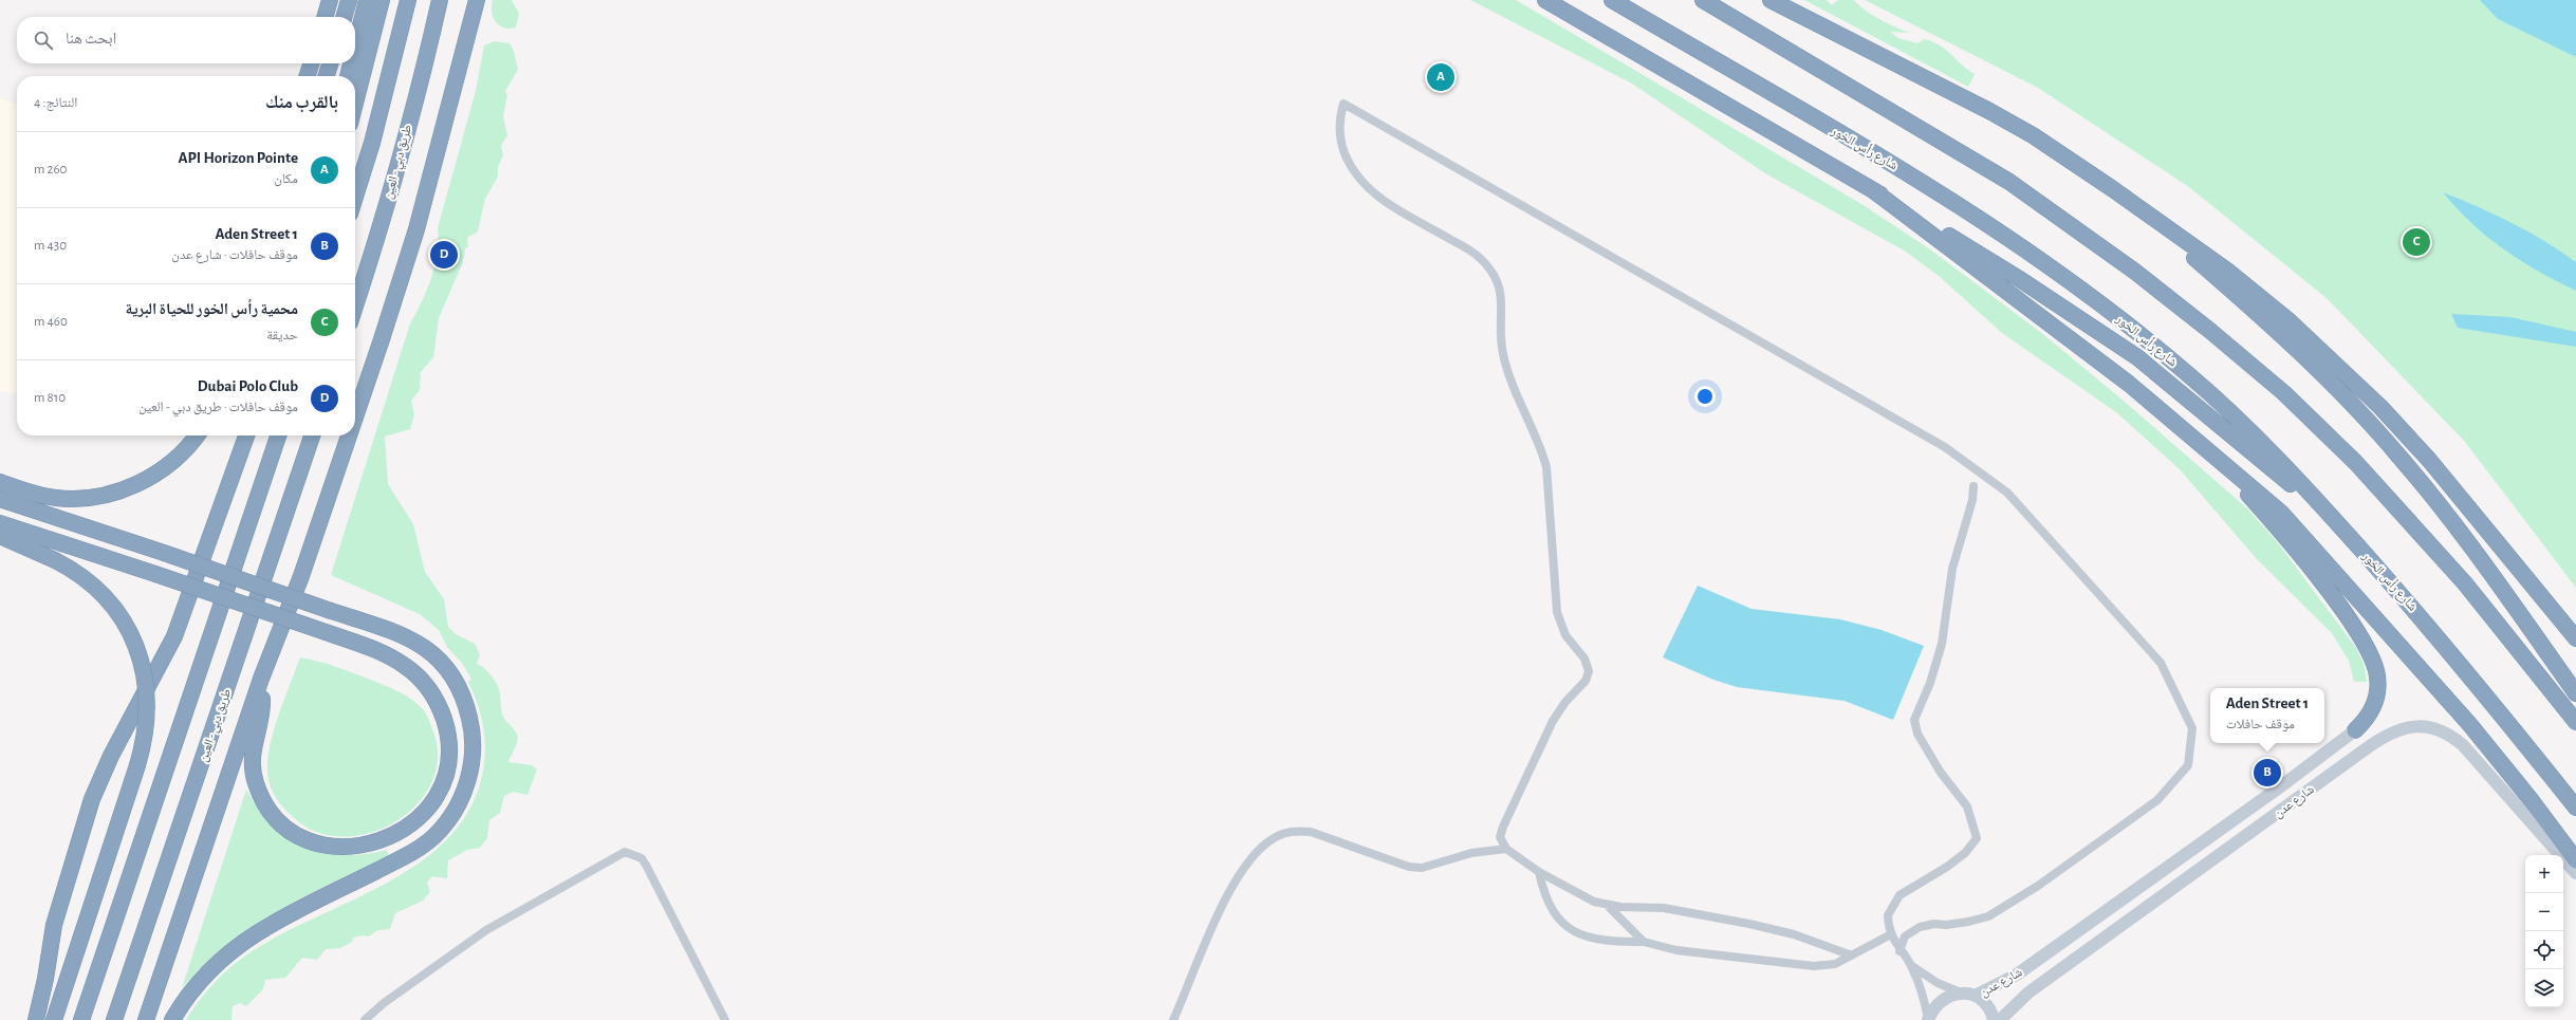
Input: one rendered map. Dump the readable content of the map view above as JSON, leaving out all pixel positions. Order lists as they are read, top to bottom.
{
  "streets": {
    "highway": ["شارع رأس الخور", "طريق دبي - العين"],
    "street": ["شارع عدن"]
  },
  "page": {
    "search": "ابحث هنا",
    "pins": [
      "A",
      "C",
      "D",
      "B"
    ],
    "heading": ["بالقرب منك", "النتائج: 4"],
    "list": [
      {
        "mark": "A",
        "name": "API Horizon Pointe",
        "note": "مكان",
        "value": "260 m"
      },
      {
        "mark": "B",
        "name": "Aden Street 1",
        "note": "موقف حافلات · شارع عدن",
        "value": "430 m"
      },
      {
        "mark": "C",
        "name": "محمية رأس الخور للحياة البرية",
        "note": "حديقة",
        "value": "460 m"
      },
      {
        "mark": "D",
        "name": "Dubai Polo Club",
        "note": "موقف حافلات · طريق دبي - العين",
        "value": "810 m"
      }
    ],
    "popup": ["Aden Street 1", "موقف حافلات"],
    "map_buttons": ["+", "−"]
  }
}
